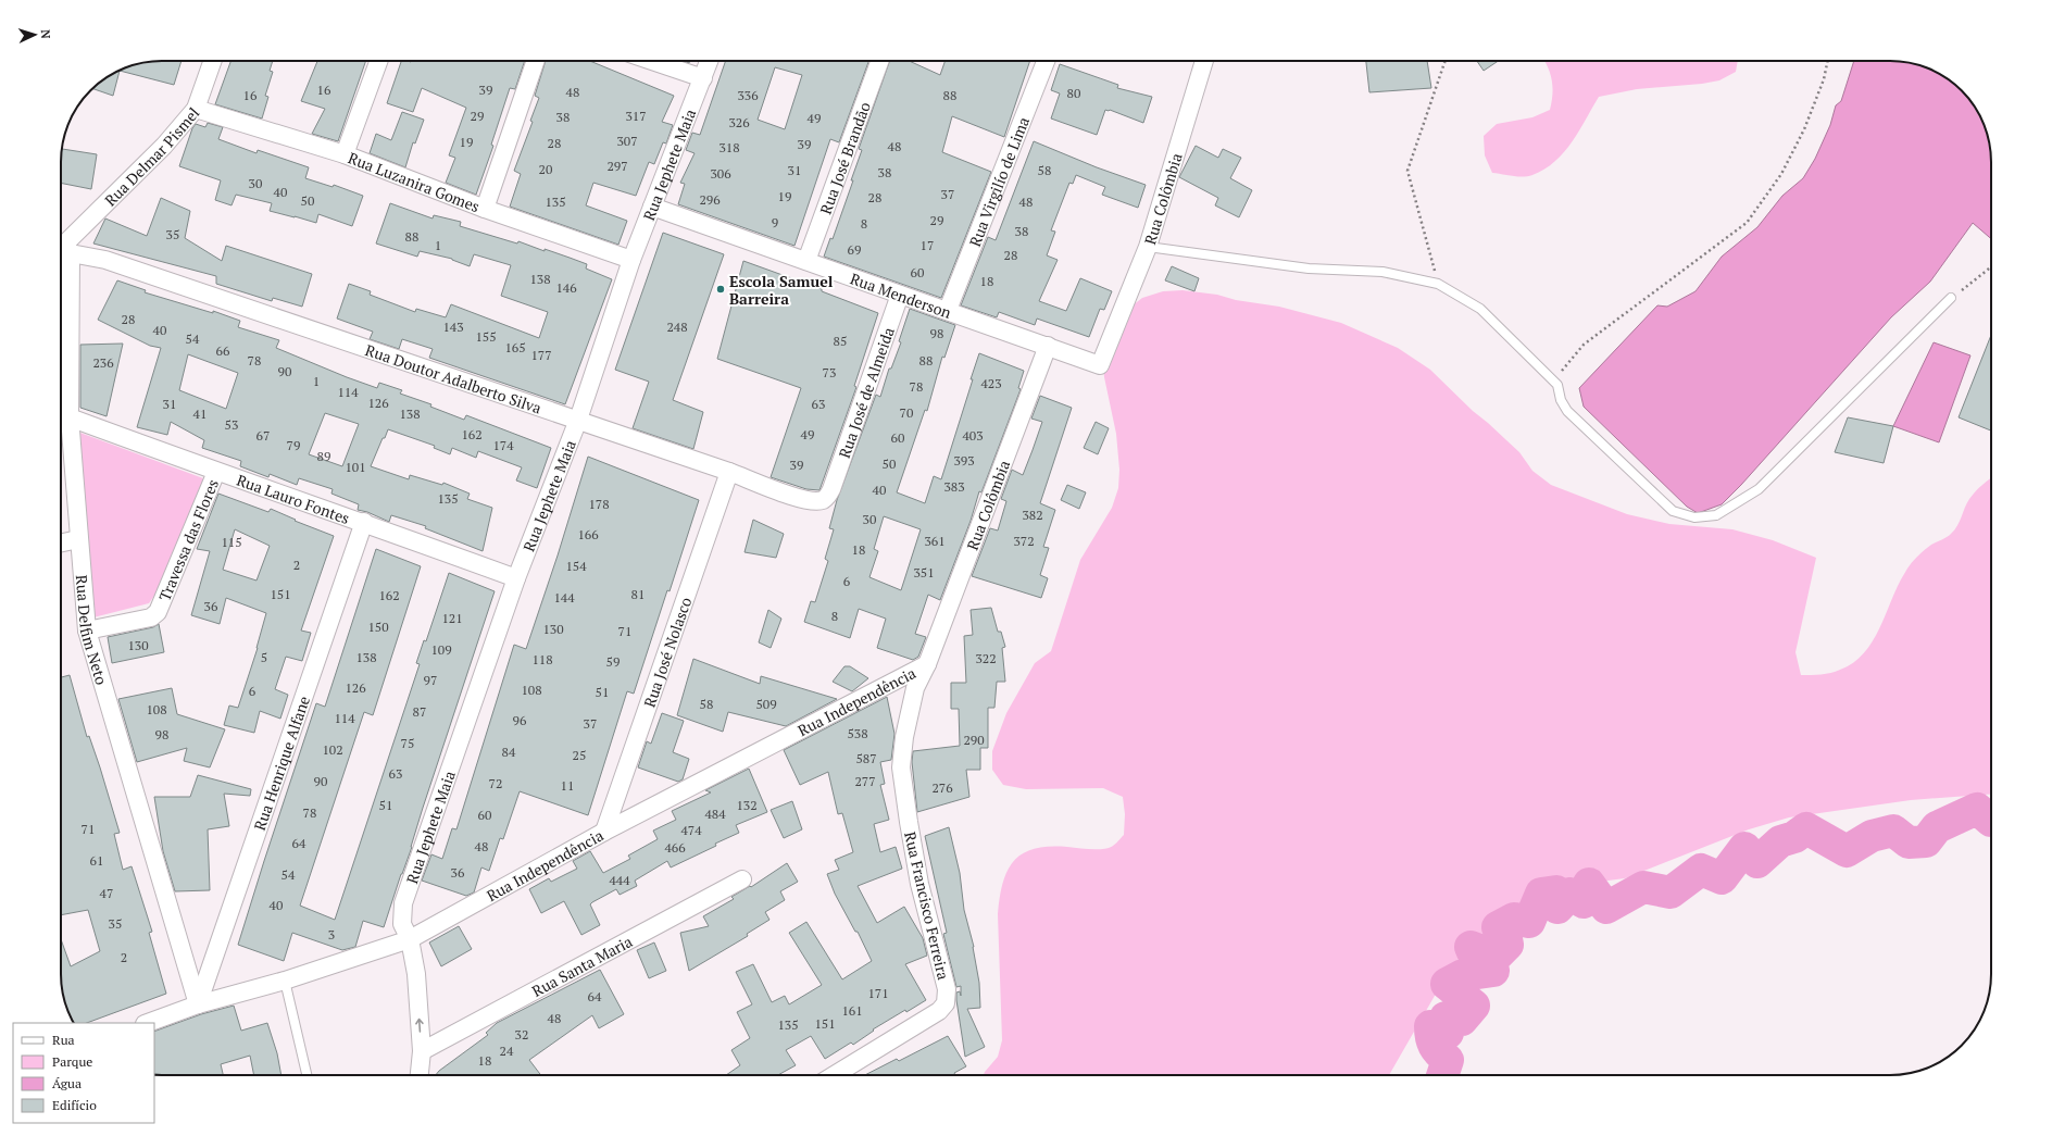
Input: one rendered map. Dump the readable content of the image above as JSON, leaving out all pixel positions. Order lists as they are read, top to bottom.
{
  "streets": {
    "street": [
      "Rua Delmar Pismel",
      "Rua José Brandão",
      "Rua Jephete Maia",
      "Rua Luzanira Gomes",
      "Rua Virgilío de Lima",
      "Rua Colômbia",
      "Rua Menderson",
      "Rua Doutor Adalberto Silva",
      "Rua José de Almeida",
      "Rua Lauro Fontes",
      "Travessa das Flores",
      "Rua Delfim Neto",
      "Rua José Nolasco",
      "Rua Independência",
      "Rua Henrique Alfane",
      "Rua Francisco Ferreira",
      "Rua Santa Maria"
    ]
  },
  "crossings": [
    ["Rua Delmar Pismel", "Rua Luzanira Gomes"],
    ["Rua Delmar Pismel", "Rua Doutor Adalberto Silva"],
    ["Rua Delmar Pismel", "Rua Delfim Neto"],
    ["Rua José Brandão", "Rua Menderson"],
    ["Rua Jephete Maia", "Rua Luzanira Gomes"],
    ["Rua Jephete Maia", "Rua Menderson"],
    ["Rua Jephete Maia", "Rua Doutor Adalberto Silva"],
    ["Rua Jephete Maia", "Rua Lauro Fontes"],
    ["Rua Jephete Maia", "Rua Independência"],
    ["Rua Jephete Maia", "Rua Santa Maria"],
    ["Rua Virgilío de Lima", "Rua Menderson"],
    ["Rua Colômbia", "Rua Menderson"],
    ["Rua Colômbia", "Rua Independência"],
    ["Rua Colômbia", "Rua Francisco Ferreira"],
    ["Rua Menderson", "Rua José de Almeida"],
    ["Rua Doutor Adalberto Silva", "Rua José de Almeida"],
    ["Rua Doutor Adalberto Silva", "Rua Delfim Neto"],
    ["Rua Doutor Adalberto Silva", "Rua José Nolasco"],
    ["Rua Lauro Fontes", "Travessa das Flores"],
    ["Rua Lauro Fontes", "Rua Delfim Neto"],
    ["Rua Lauro Fontes", "Rua Henrique Alfane"],
    ["Travessa das Flores", "Rua Delfim Neto"],
    ["Rua Delfim Neto", "Rua Independência"],
    ["Rua Delfim Neto", "Rua Henrique Alfane"],
    ["Rua José Nolasco", "Rua Independência"],
    ["Rua Independência", "Rua Henrique Alfane"],
    ["Rua Independência", "Rua Francisco Ferreira"]
  ],
  "places": ["Escola Samuel Barreira"],
  "house_numbers": [
    "16",
    "39",
    "48",
    "80",
    "16",
    "336",
    "88",
    "29",
    "317",
    "38",
    "49",
    "326",
    "307",
    "19",
    "28",
    "39",
    "48",
    "318",
    "297",
    "20",
    "31",
    "58",
    "38",
    "306",
    "30",
    "40",
    "37",
    "19",
    "28",
    "296",
    "50",
    "135",
    "48",
    "29",
    "9",
    "8",
    "38",
    "35",
    "88",
    "1",
    "17",
    "69",
    "28",
    "60",
    "138",
    "18",
    "146",
    "28",
    "143",
    "248",
    "40",
    "98",
    "155",
    "54",
    "85",
    "165",
    "66",
    "177",
    "78",
    "88",
    "236",
    "90",
    "73",
    "1",
    "423",
    "78",
    "114",
    "126",
    "31",
    "63",
    "70",
    "41",
    "138",
    "53",
    "162",
    "49",
    "67",
    "403",
    "60",
    "79",
    "174",
    "89",
    "393",
    "50",
    "39",
    "101",
    "383",
    "40",
    "135",
    "178",
    "382",
    "30",
    "166",
    "361",
    "372",
    "115",
    "18",
    "2",
    "154",
    "351",
    "6",
    "151",
    "81",
    "162",
    "144",
    "36",
    "8",
    "121",
    "150",
    "130",
    "71",
    "130",
    "109",
    "5",
    "138",
    "322",
    "118",
    "59",
    "97",
    "126",
    "108",
    "6",
    "51",
    "58",
    "509",
    "108",
    "87",
    "114",
    "96",
    "37",
    "538",
    "98",
    "290",
    "75",
    "102",
    "84",
    "25",
    "587",
    "63",
    "90",
    "277",
    "72",
    "11",
    "276",
    "51",
    "132",
    "78",
    "484",
    "60",
    "71",
    "474",
    "64",
    "48",
    "466",
    "61",
    "36",
    "54",
    "444",
    "47",
    "40",
    "35",
    "3",
    "2",
    "171",
    "64",
    "161",
    "48",
    "151",
    "135",
    "32",
    "24",
    "18"
  ],
  "legend": [
    "Rua",
    "Parque",
    "Água",
    "Edifício"
  ],
  "north": "right"
}
